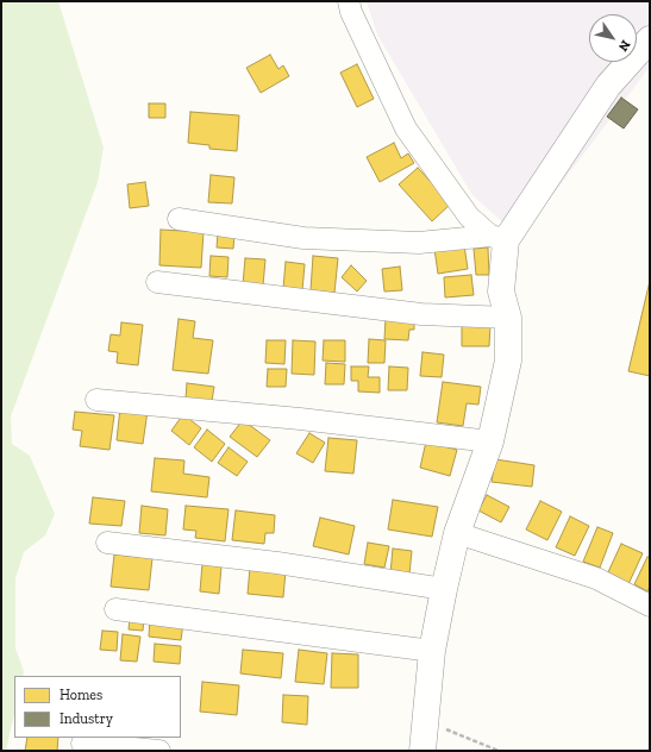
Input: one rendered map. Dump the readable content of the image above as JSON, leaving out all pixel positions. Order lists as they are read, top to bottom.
{
  "legend": ["Homes", "Industry"],
  "north": "bottom right"
}
